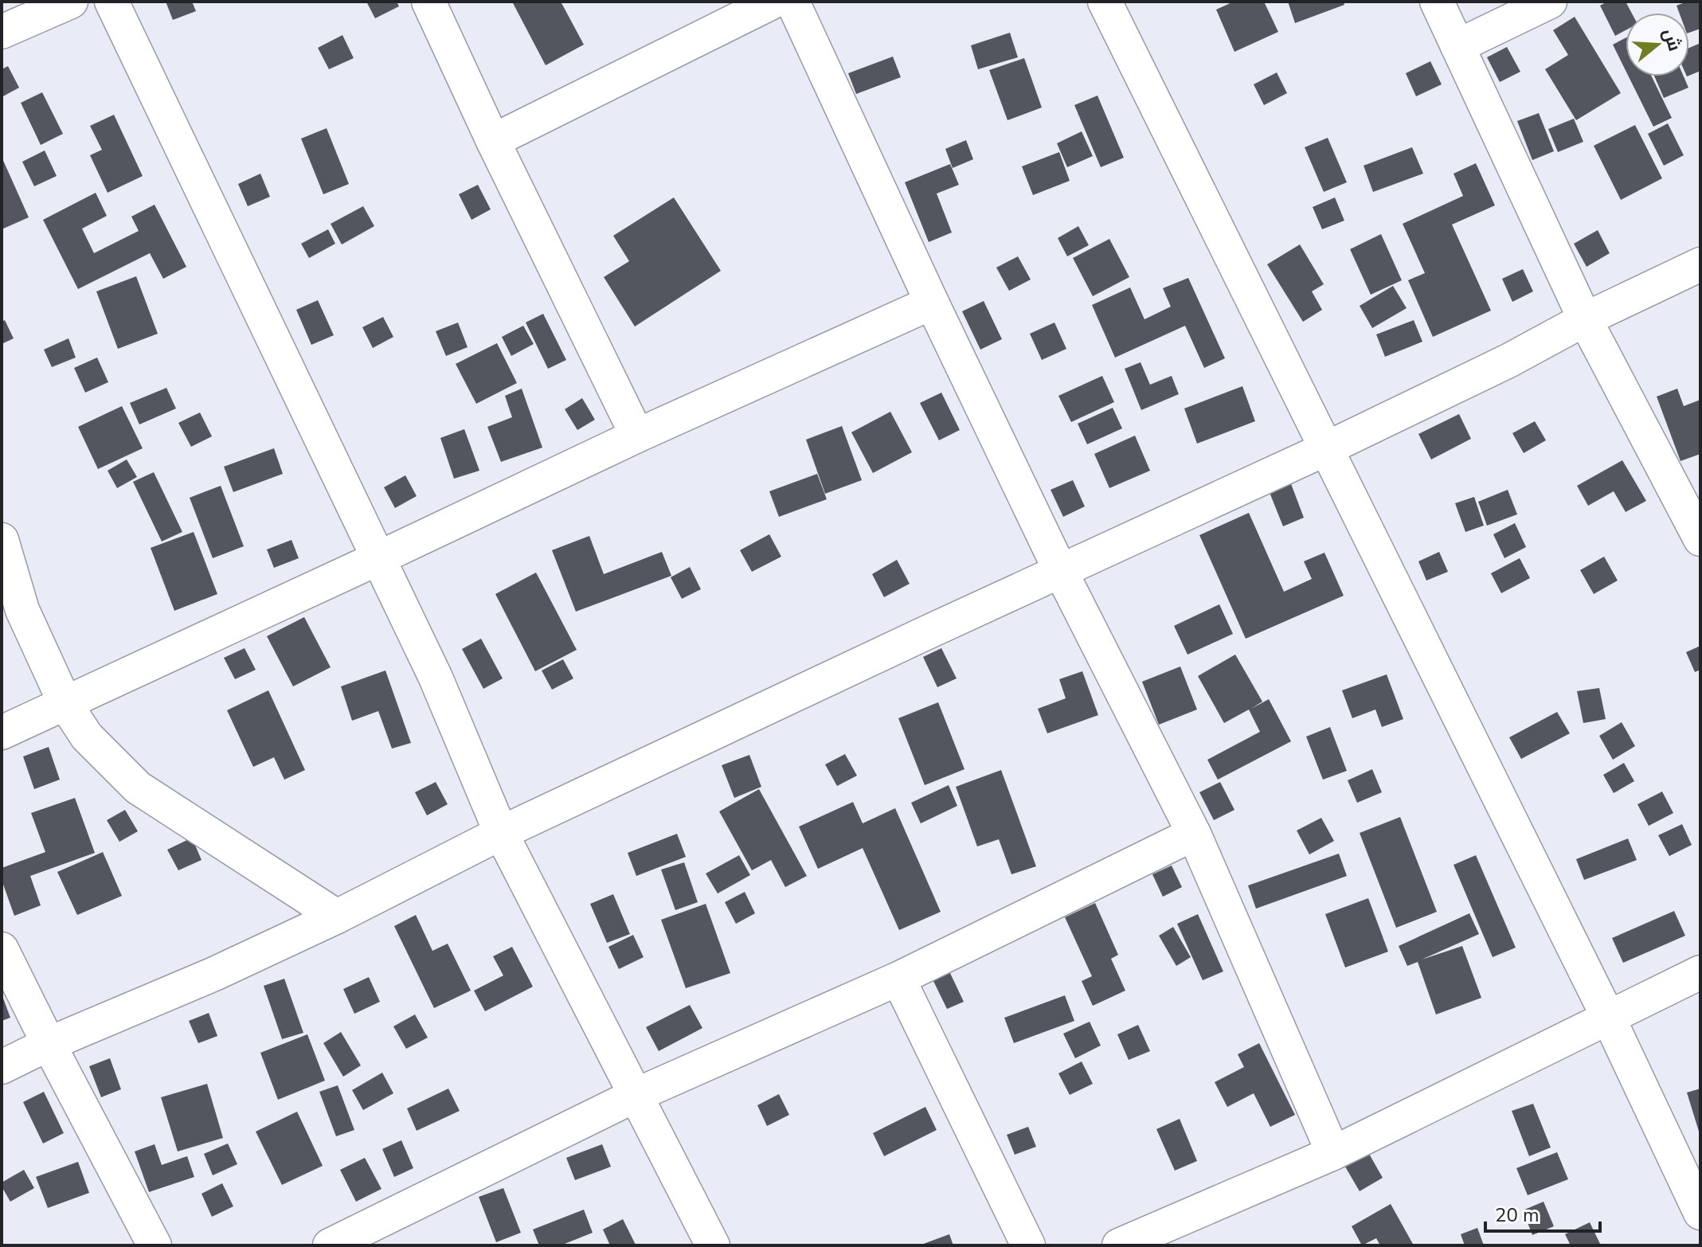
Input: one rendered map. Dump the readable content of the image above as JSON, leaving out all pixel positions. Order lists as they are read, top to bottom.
{
  "scale_bar": "20 m",
  "north": "right"
}
